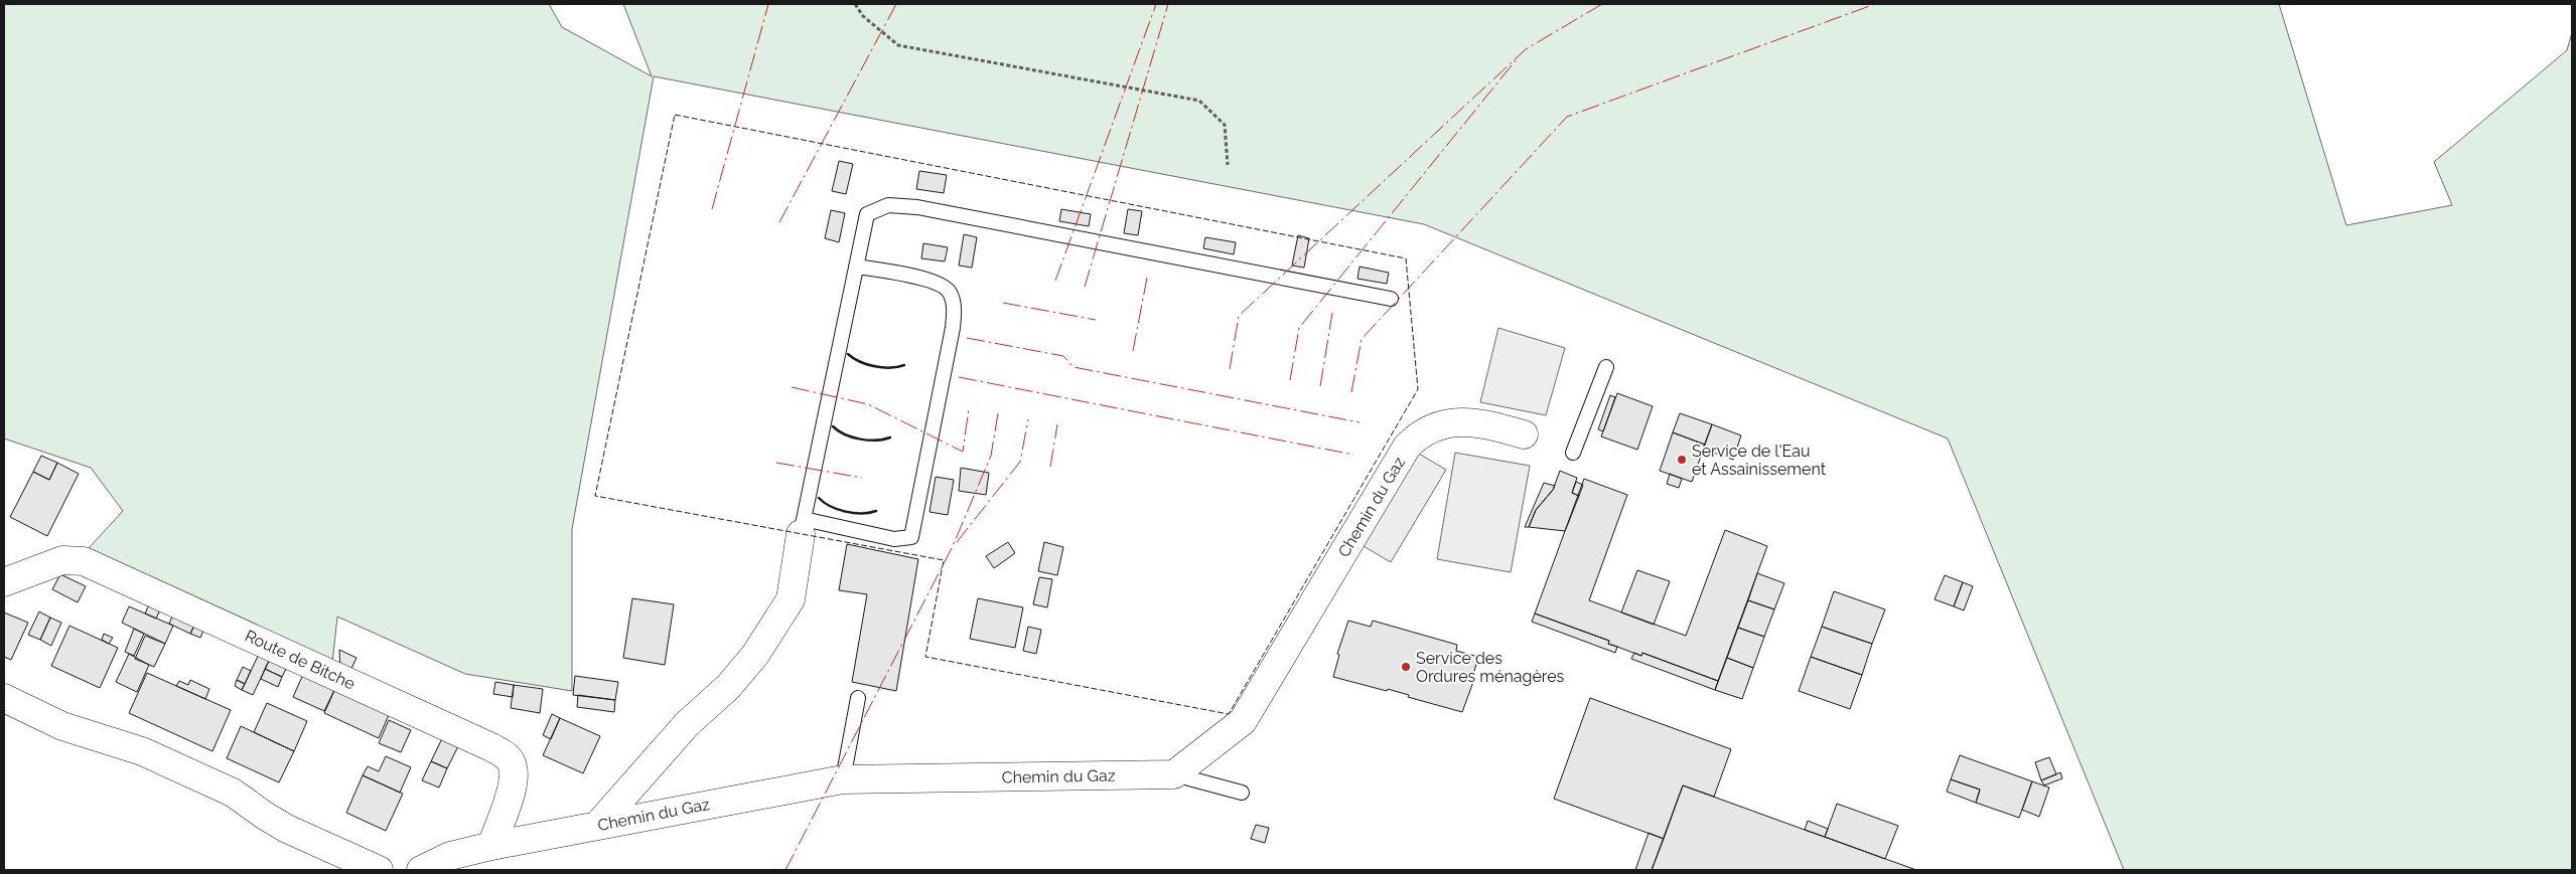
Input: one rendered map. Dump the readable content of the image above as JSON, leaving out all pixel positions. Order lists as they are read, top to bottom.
{
  "streets": {
    "street": ["Chemin du Gaz", "Route de Bitche"]
  },
  "crossings": [
    ["Chemin du Gaz", "Route de Bitche"]
  ],
  "places": ["Service de l'Eau et Assainissement", "Service des Ordures ménagères"]
}
